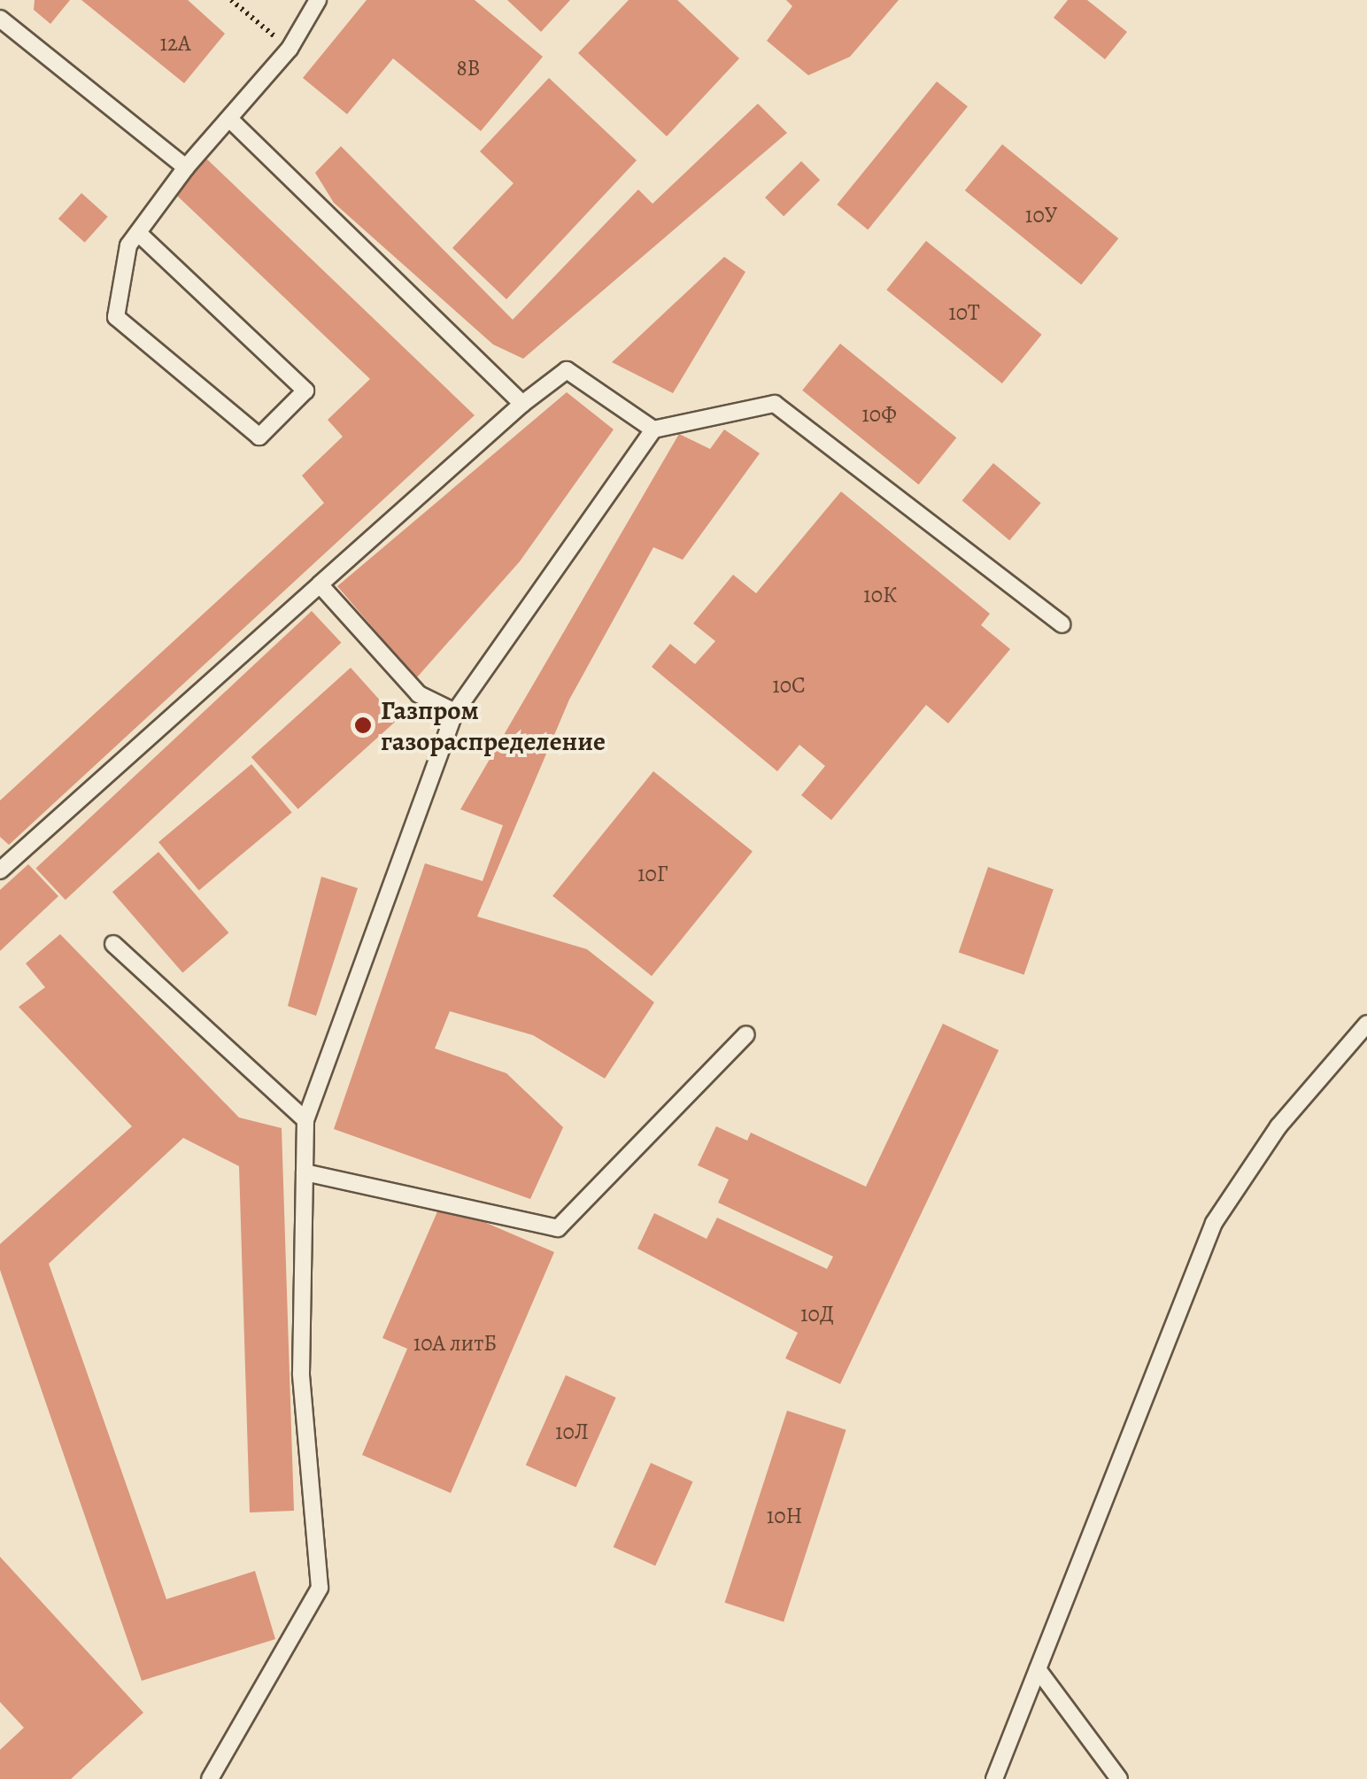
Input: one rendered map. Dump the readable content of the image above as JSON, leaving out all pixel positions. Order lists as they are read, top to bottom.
{
  "places": ["Газпром газораспределение"],
  "house_numbers": [
    "12А",
    "8В",
    "10У",
    "10Т",
    "10Ф",
    "10К",
    "10С",
    "10Г",
    "10Д",
    "10А литБ",
    "10Л",
    "10Н"
  ]
}
